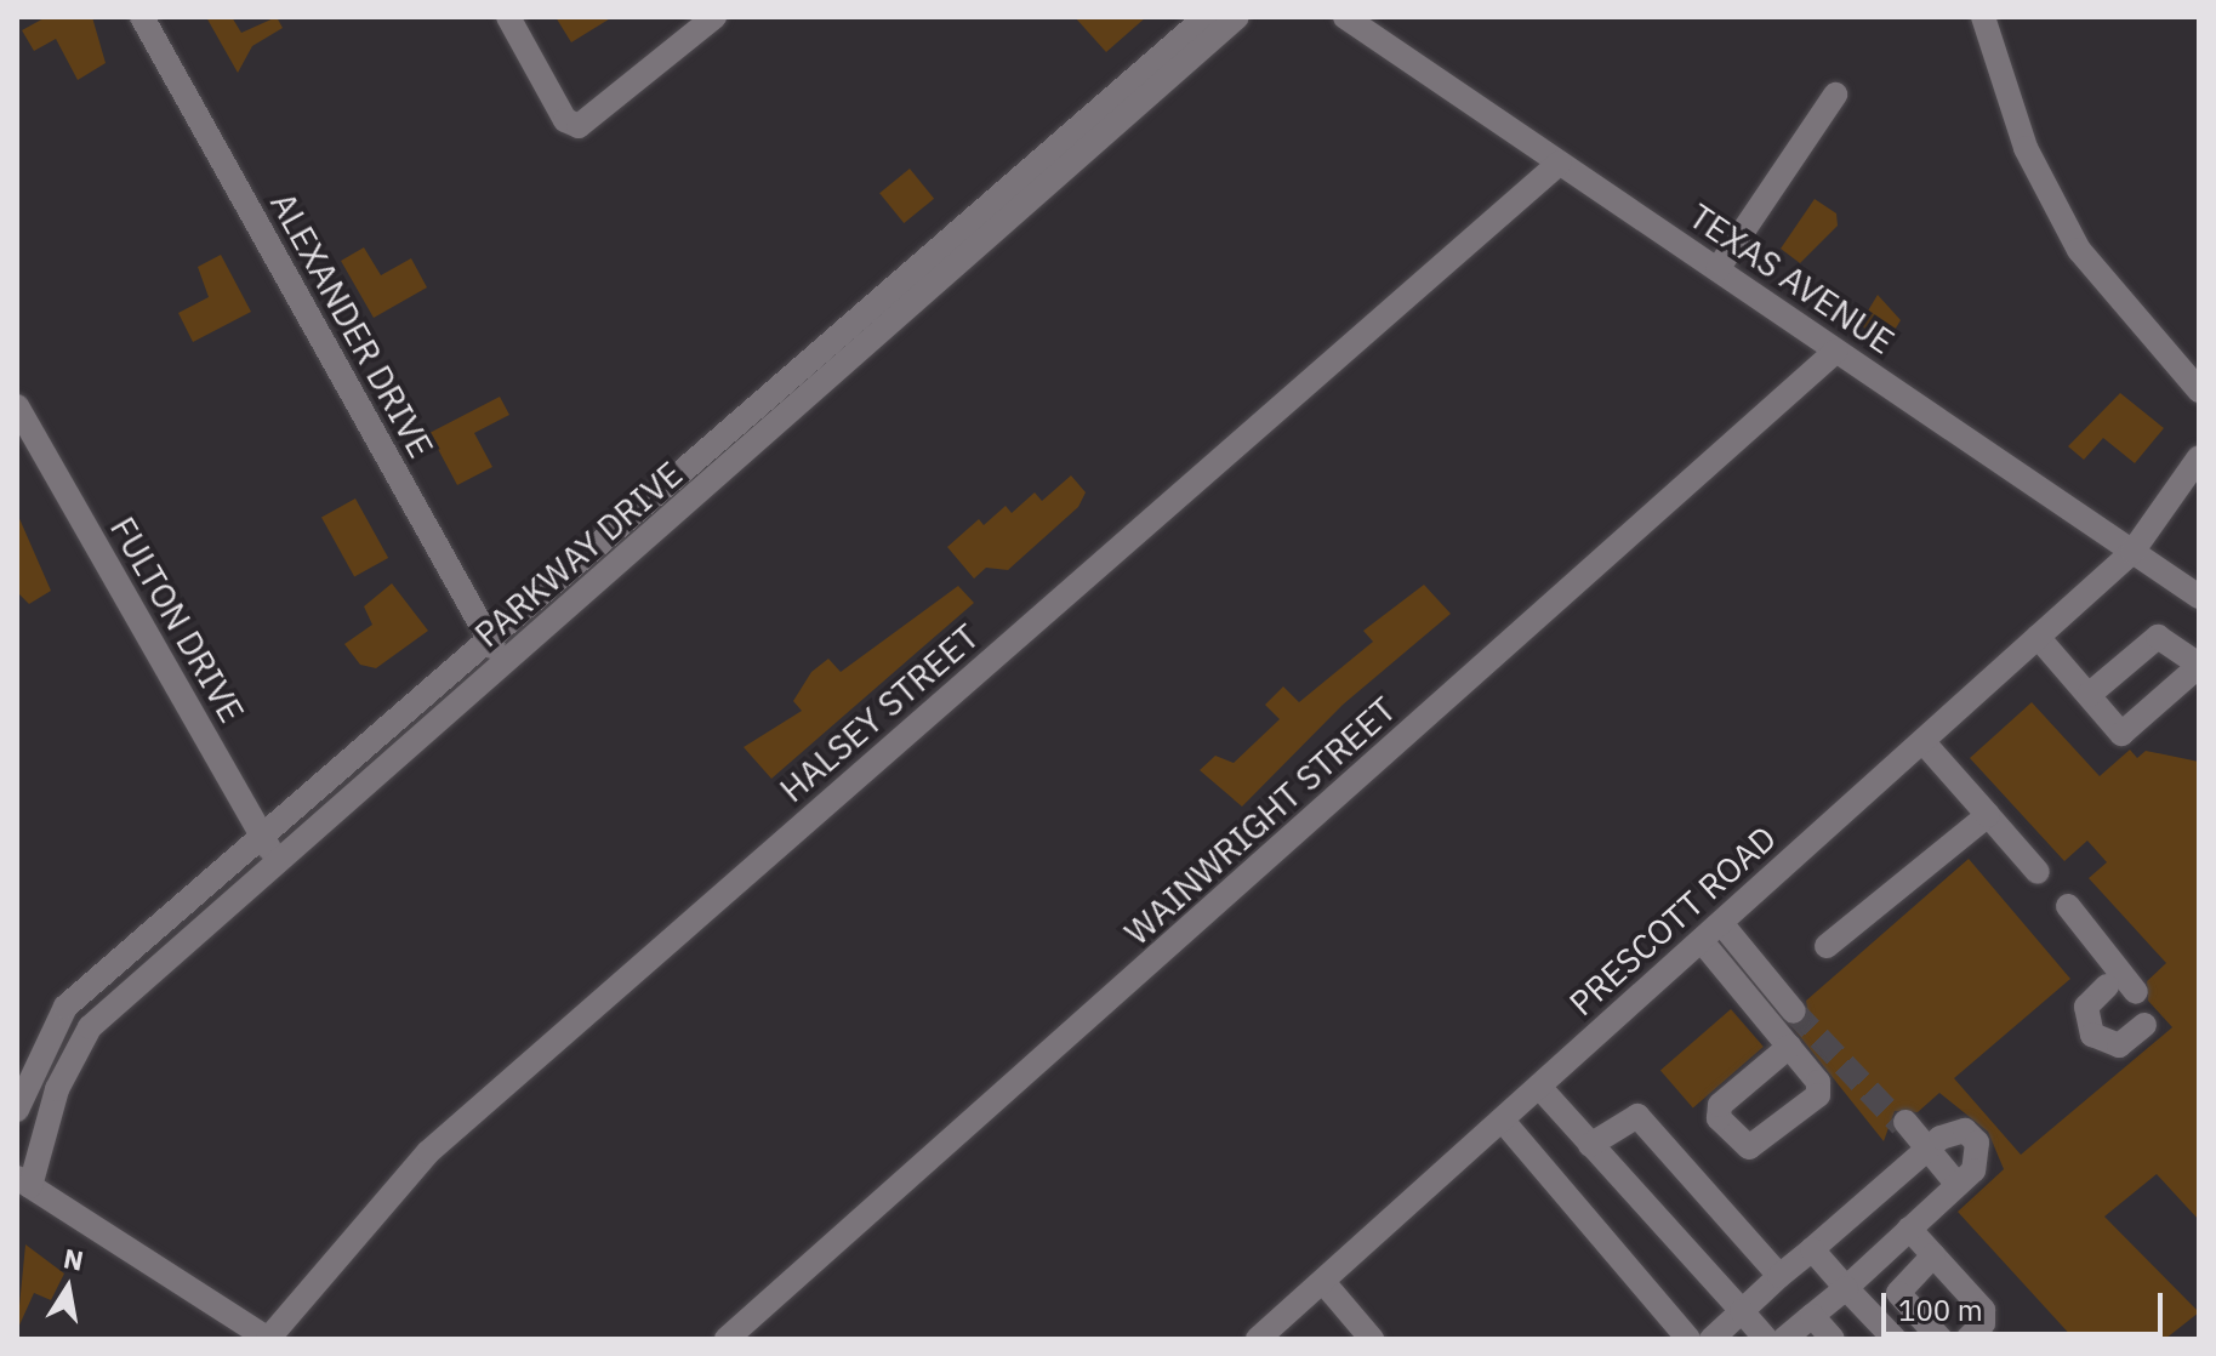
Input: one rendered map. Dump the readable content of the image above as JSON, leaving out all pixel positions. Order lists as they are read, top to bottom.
{
  "streets": {
    "street": [
      "TEXAS AVENUE",
      "ALEXANDER DRIVE",
      "PARKWAY DRIVE",
      "FULTON DRIVE",
      "HALSEY STREET",
      "WAINWRIGHT STREET",
      "PRESCOTT ROAD"
    ]
  },
  "crossings": [
    ["TEXAS AVENUE", "HALSEY STREET"],
    ["TEXAS AVENUE", "WAINWRIGHT STREET"],
    ["TEXAS AVENUE", "PRESCOTT ROAD"],
    ["ALEXANDER DRIVE", "PARKWAY DRIVE"],
    ["PARKWAY DRIVE", "FULTON DRIVE"]
  ],
  "scale_bar": "100 m",
  "north": "top"
}
